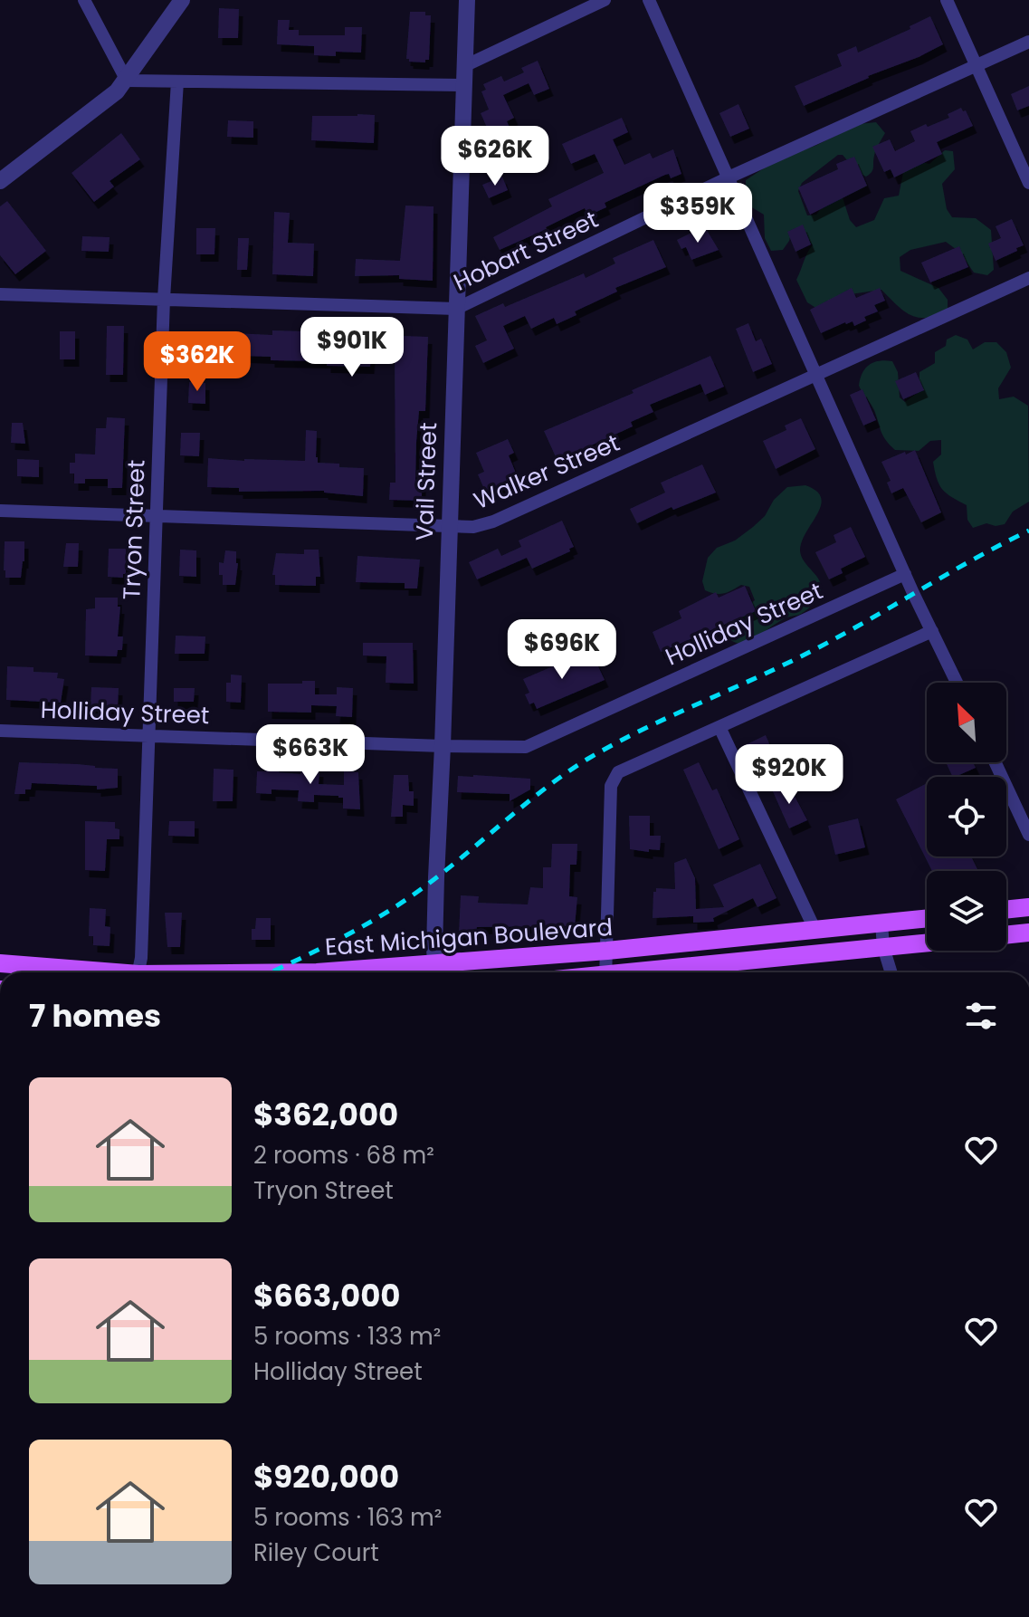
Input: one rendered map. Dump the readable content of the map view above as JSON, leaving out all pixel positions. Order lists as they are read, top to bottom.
{
  "streets": {
    "main road": ["East Michigan Boulevard"],
    "street": [
      "Hobart Street",
      "Walker Street",
      "Vail Street",
      "Tryon Street",
      "Holliday Street"
    ]
  },
  "crossings": [
    ["Hobart Street", "Vail Street"],
    ["Hobart Street", "Tryon Street"],
    ["Walker Street", "Vail Street"],
    ["Walker Street", "Tryon Street"],
    ["Vail Street", "Holliday Street"],
    ["Vail Street", "East Michigan Boulevard"],
    ["Tryon Street", "Holliday Street"]
  ],
  "north": "top left",
  "page": {
    "price": [
      "$626K",
      "$359K",
      "$901K",
      "$362K",
      "$696K",
      "$663K",
      "$920K"
    ],
    "heading": "7 homes",
    "list": [
      {
        "name": "$362,000",
        "note": "2 rooms · 68 m² · Tryon Street"
      },
      {
        "name": "$663,000",
        "note": "5 rooms · 133 m² · Holliday Street"
      },
      {
        "name": "$920,000",
        "note": "5 rooms · 163 m² · Riley Court"
      }
    ]
  }
}
